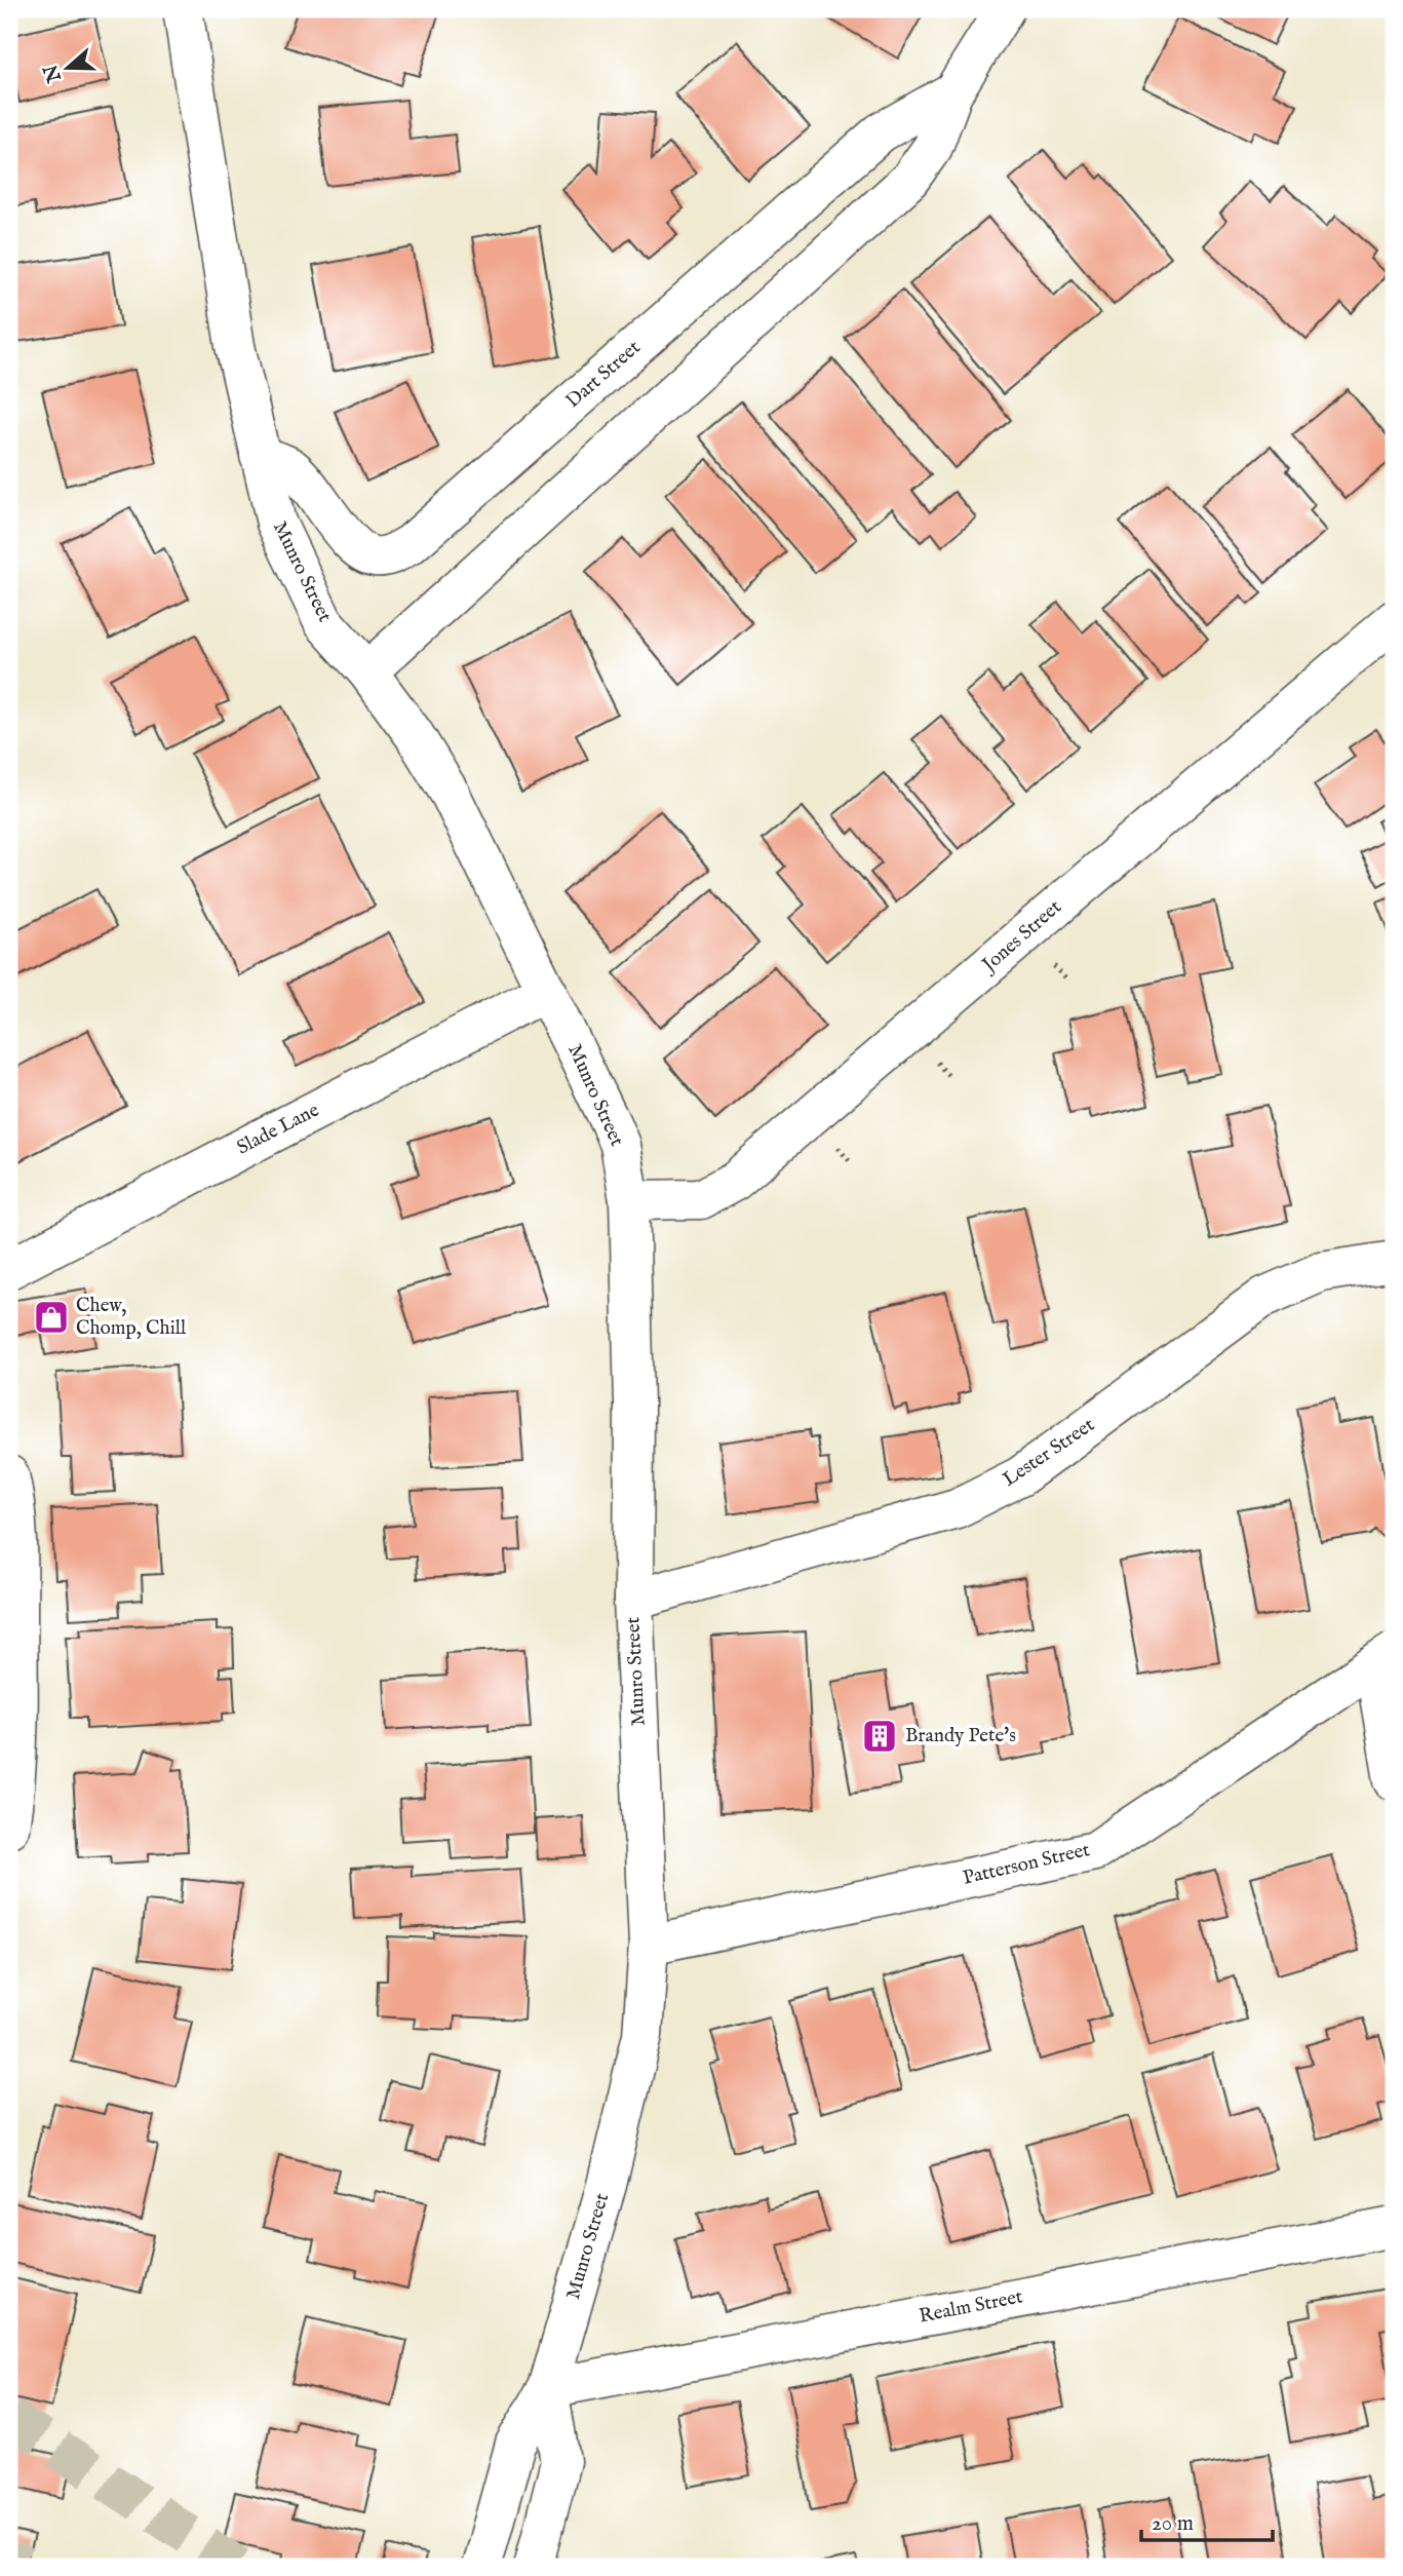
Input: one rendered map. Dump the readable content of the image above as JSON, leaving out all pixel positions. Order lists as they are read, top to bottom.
{
  "streets": {
    "street": [
      "Dart Street",
      "Munro Street",
      "Jones Street",
      "Slade Lane",
      "Lester Street",
      "Patterson Street",
      "Realm Street"
    ]
  },
  "crossings": [
    ["Dart Street", "Munro Street"],
    ["Munro Street", "Jones Street"],
    ["Munro Street", "Slade Lane"],
    ["Munro Street", "Lester Street"],
    ["Munro Street", "Patterson Street"],
    ["Munro Street", "Realm Street"]
  ],
  "places": {
    "shop": ["Chew, Chomp, Chill"],
    "building": ["Brandy Pete's"]
  },
  "scale_bar": "20 m",
  "north": "left"
}
